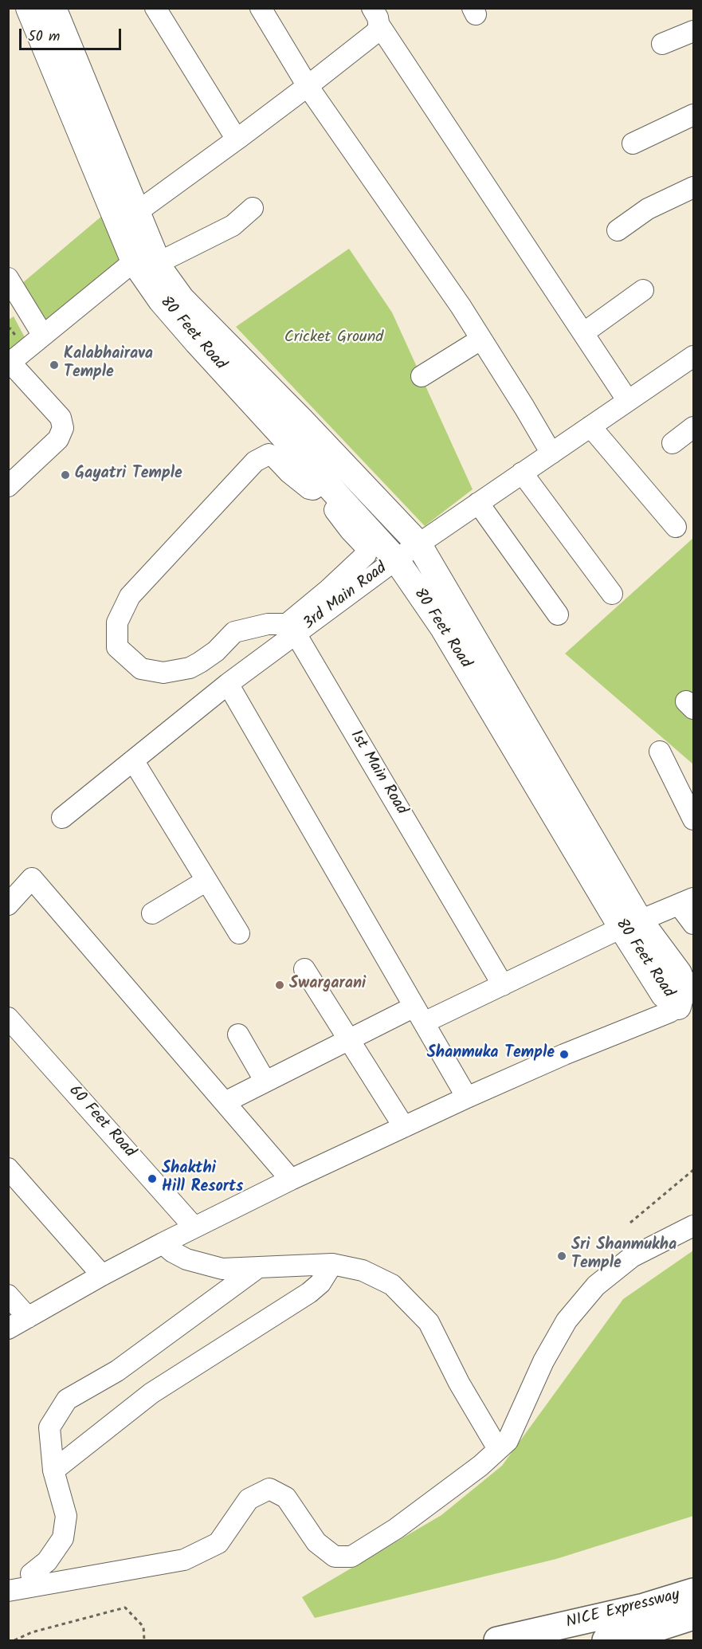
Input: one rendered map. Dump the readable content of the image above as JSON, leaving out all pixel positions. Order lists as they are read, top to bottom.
{
  "streets": {
    "highway": ["NICE Expressway"],
    "main road": ["80 Feet Road"],
    "street": ["3rd Main Road", "1st Main Road", "60 Feet Road"]
  },
  "crossings": [
    ["80 Feet Road", "3rd Main Road"],
    ["3rd Main Road", "1st Main Road"]
  ],
  "parks": ["Cricket Ground"],
  "places": [
    "Kalabhairava Temple",
    "Gayatri Temple",
    "Swargarani",
    "Shanmuka Temple",
    "Shakthi Hill Resorts",
    "Sri Shanmukha Temple"
  ],
  "scale_bar": "50 m"
}
